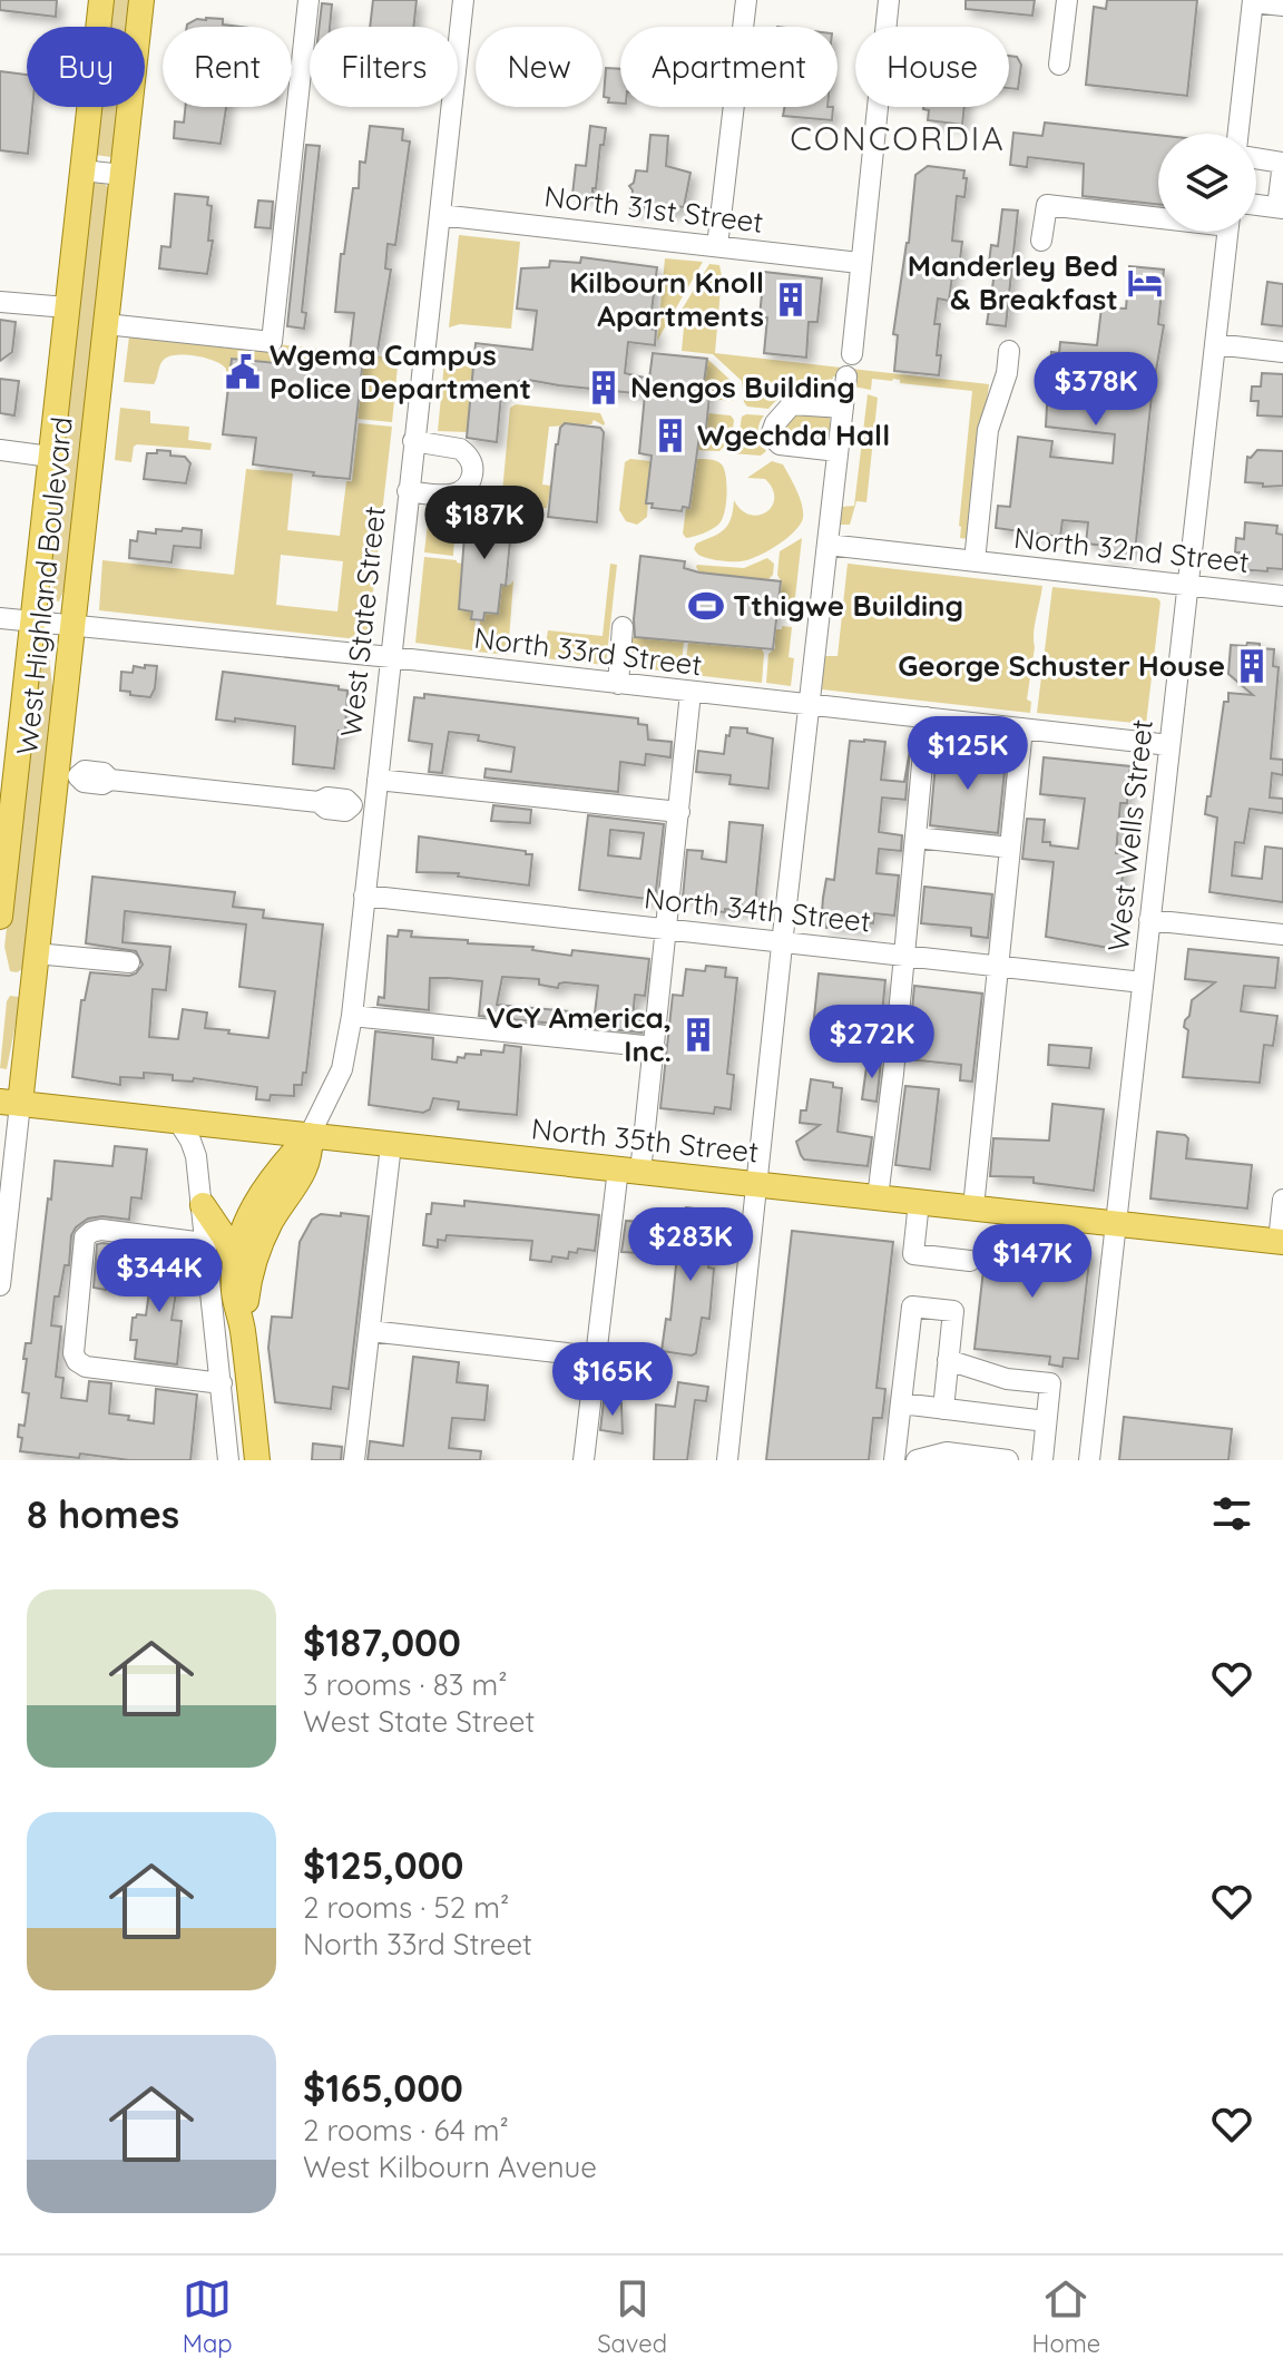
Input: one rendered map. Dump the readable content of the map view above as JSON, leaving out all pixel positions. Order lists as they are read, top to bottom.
{
  "streets": {
    "main road": ["West Highland Boulevard", "West State Street", "North 35th Street"],
    "street": [
      "North 31st Street",
      "North 32nd Street",
      "North 33rd Street",
      "West Wells Street",
      "North 34th Street"
    ]
  },
  "crossings": [
    ["North 31st Street", "West State Street"],
    ["North 32nd Street", "West Wells Street"],
    ["West Highland Boulevard", "North 33rd Street"],
    ["West Highland Boulevard", "North 35th Street"],
    ["West State Street", "North 33rd Street"],
    ["West State Street", "North 34th Street"],
    ["West State Street", "North 35th Street"],
    ["North 33rd Street", "West Wells Street"],
    ["West Wells Street", "North 34th Street"],
    ["West Wells Street", "North 35th Street"]
  ],
  "districts": ["CONCORDIA"],
  "places": {
    "hotel": ["Manderley Bed & Breakfast"],
    "building": [
      "Kilbourn Knoll Apartments",
      "Nengos Building",
      "Wgechda Hall",
      "George Schuster House",
      "VCY America, Inc."
    ],
    "public building": ["Wgema Campus Police Department"],
    "sports": ["Tthigwe Building"]
  },
  "page": {
    "chip": [
      "Buy",
      "Rent",
      "Filters",
      "New",
      "Apartment",
      "House"
    ],
    "price": [
      "$378K",
      "$187K",
      "$125K",
      "$272K",
      "$283K",
      "$147K",
      "$344K",
      "$165K"
    ],
    "heading": "8 homes",
    "list": [
      {
        "name": "$187,000",
        "note": "3 rooms · 83 m² · West State Street"
      },
      {
        "name": "$125,000",
        "note": "2 rooms · 52 m² · North 33rd Street"
      },
      {
        "name": "$165,000",
        "note": "2 rooms · 64 m² · West Kilbourn Avenue"
      }
    ],
    "tabs": ["Map", "Saved", "Home"]
  }
}
